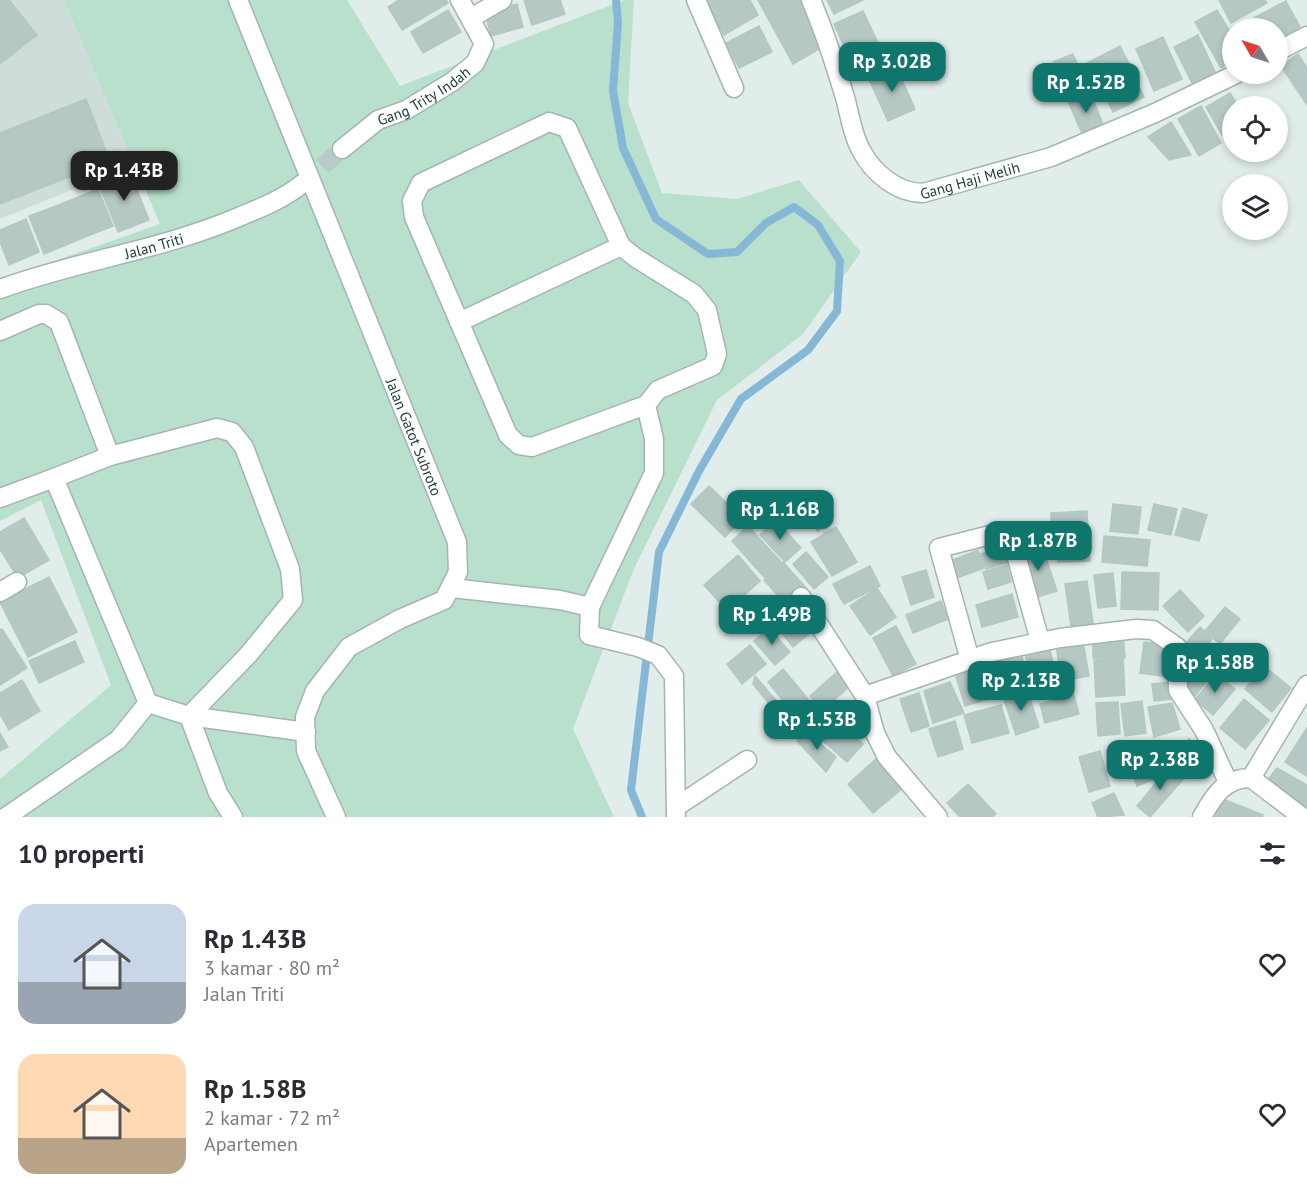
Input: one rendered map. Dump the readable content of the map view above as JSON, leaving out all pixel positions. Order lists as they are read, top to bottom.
{
  "streets": {
    "street": [
      "Gang Trity Indah",
      "Gang Haji Melih",
      "Jalan Triti",
      "Jalan Gatot Subroto"
    ]
  },
  "north": "top left",
  "page": {
    "price": [
      "Rp 3.02B",
      "Rp 1.52B",
      "Rp 1.43B",
      "Rp 1.16B",
      "Rp 1.87B",
      "Rp 1.49B",
      "Rp 1.58B",
      "Rp 2.13B",
      "Rp 1.53B",
      "Rp 2.38B"
    ],
    "heading": "10 properti",
    "list": [
      {
        "name": "Rp 1.43B",
        "note": "3 kamar · 80 m² · Jalan Triti"
      },
      {
        "name": "Rp 1.58B",
        "note": "2 kamar · 72 m² · Apartemen"
      }
    ]
  }
}
